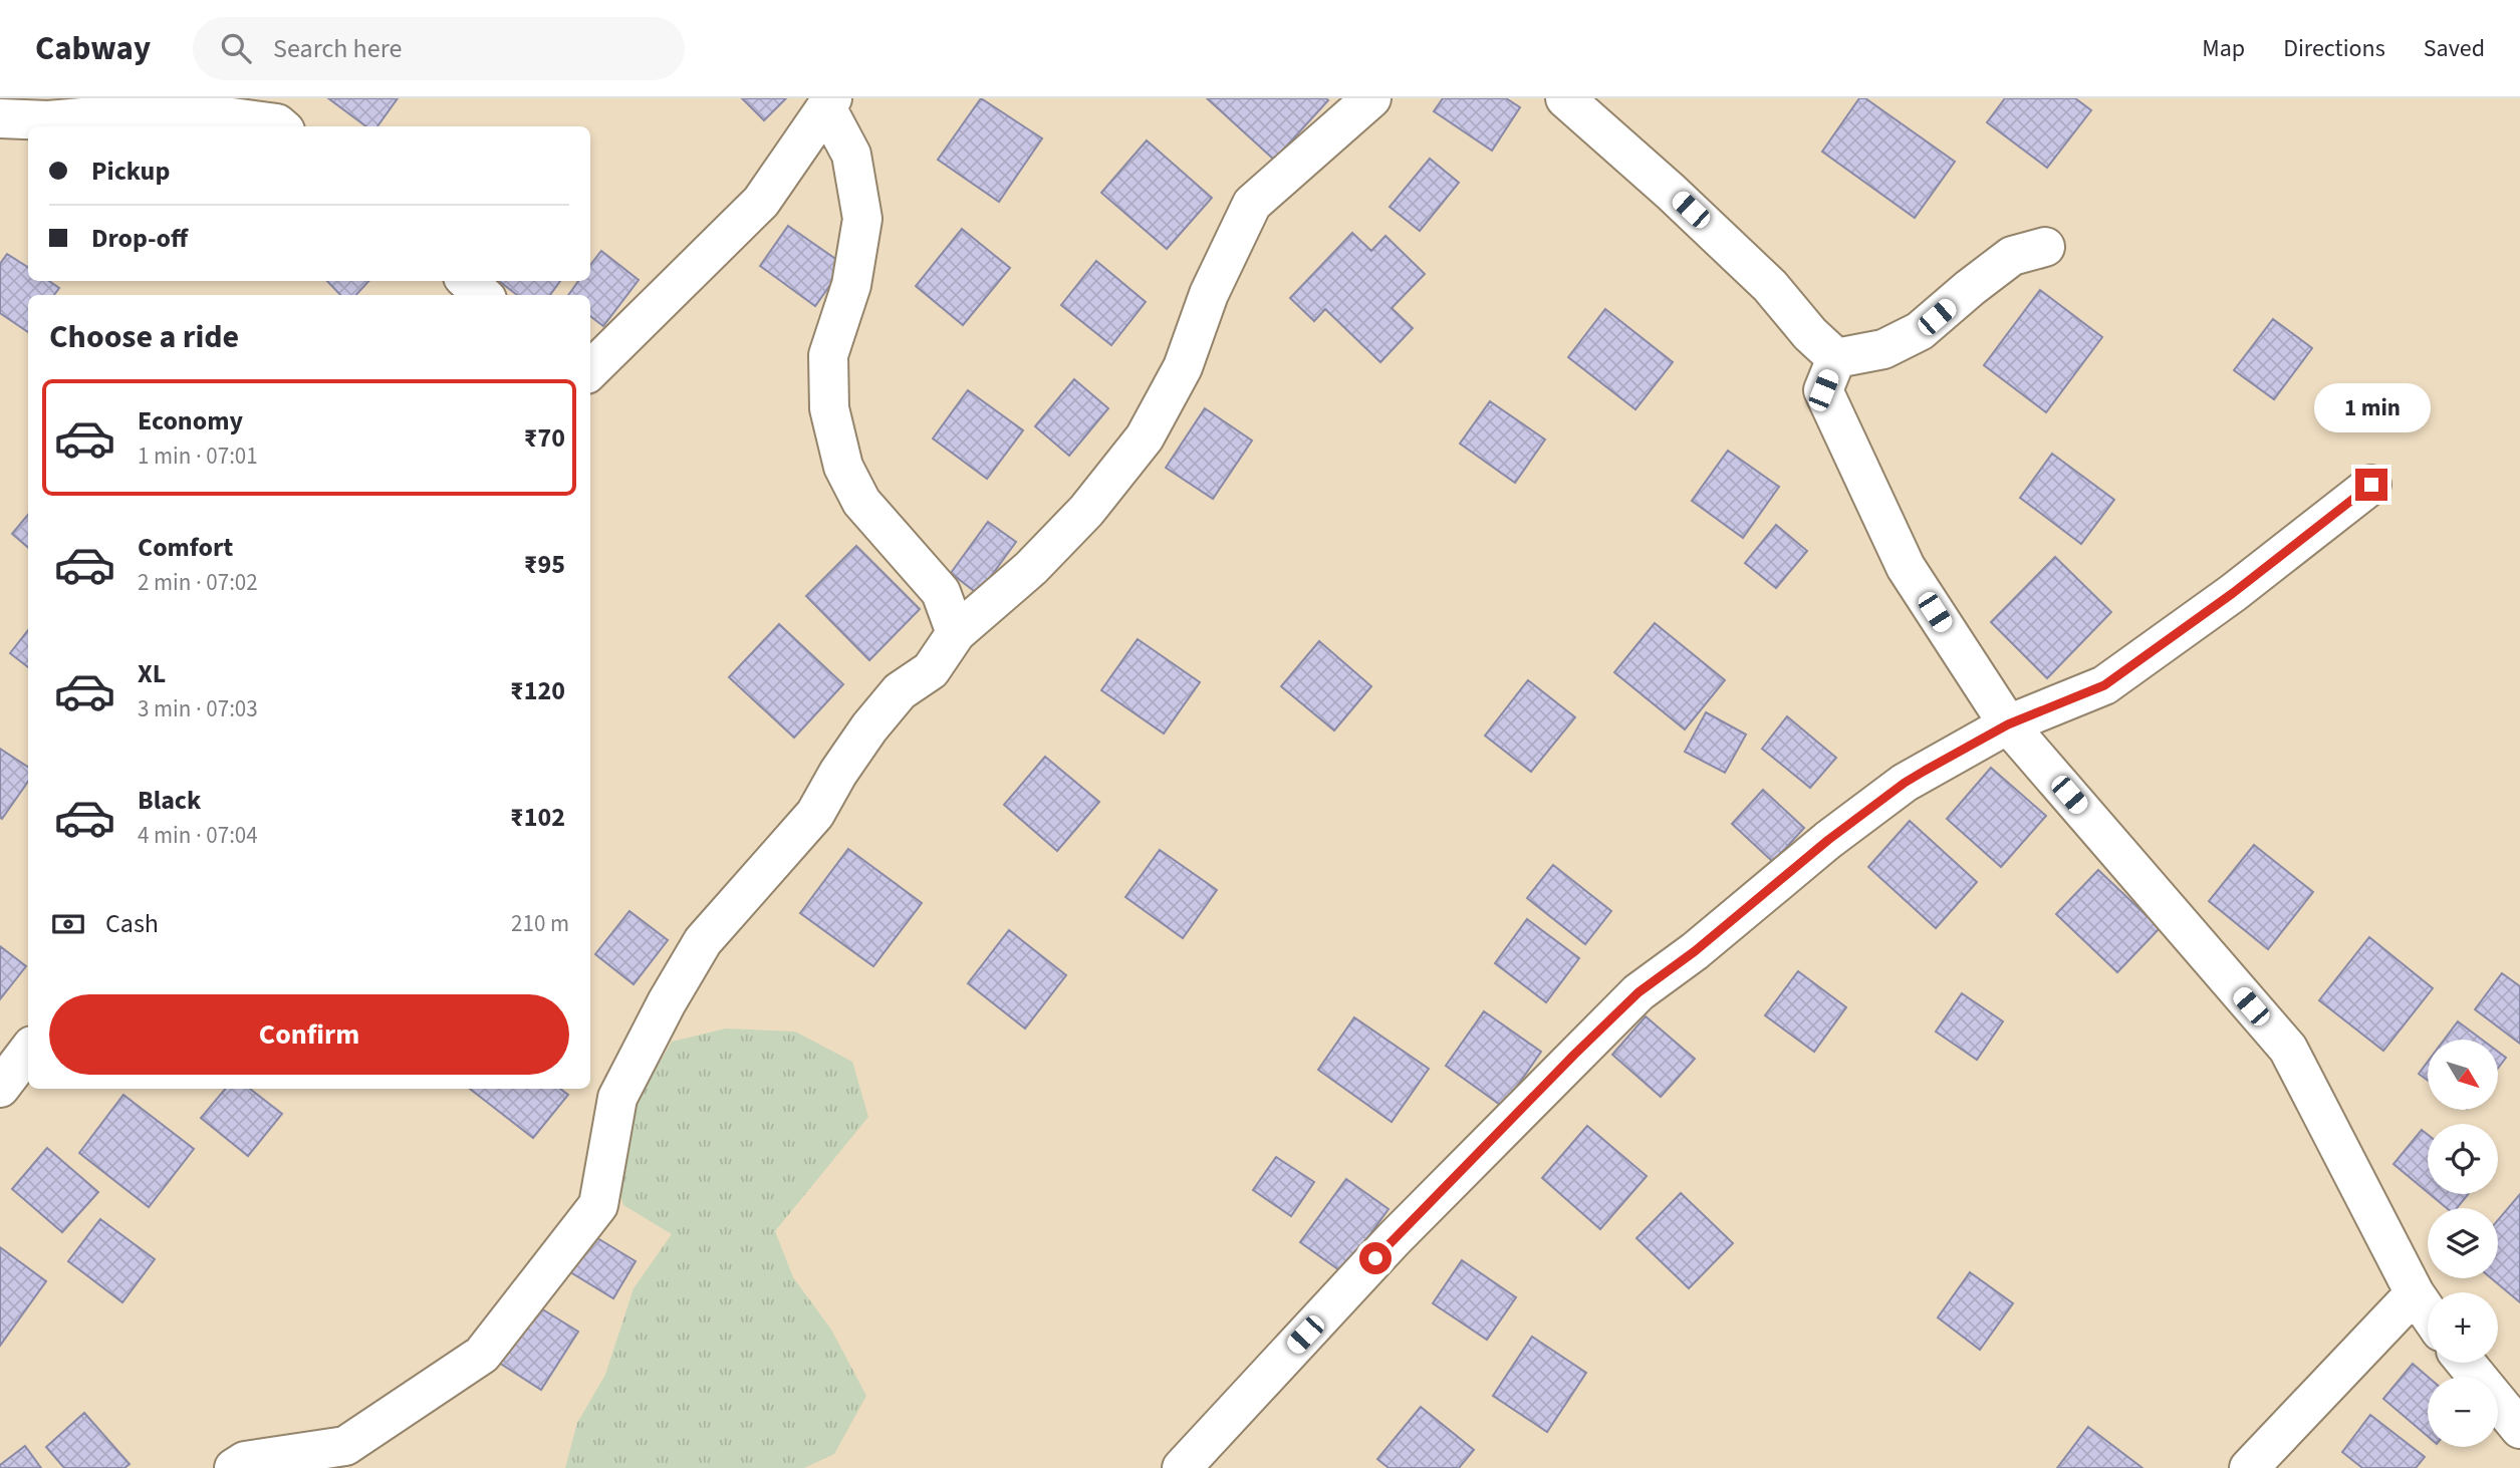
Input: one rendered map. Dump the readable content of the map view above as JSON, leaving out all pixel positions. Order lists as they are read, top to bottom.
{
  "north": "bottom right",
  "page": {
    "header": "Cabway",
    "search": "Search here",
    "nav": ["Map", "Directions", "Saved"],
    "banner": ["Pickup", "Drop-off"],
    "heading": "Choose a ride",
    "list": [
      {
        "name": "Economy",
        "note": "1 min · 07:01",
        "value": "₹70"
      },
      {
        "name": "Comfort",
        "note": "2 min · 07:02",
        "value": "₹95"
      },
      {
        "name": "XL",
        "note": "3 min · 07:03",
        "value": "₹120"
      },
      {
        "name": "Black",
        "note": "4 min · 07:04",
        "value": "₹102"
      }
    ],
    "bubble": "1 min",
    "pay": ["Cash", "210 m"],
    "buttons": "Confirm",
    "map_buttons": ["+", "−"]
  }
}
